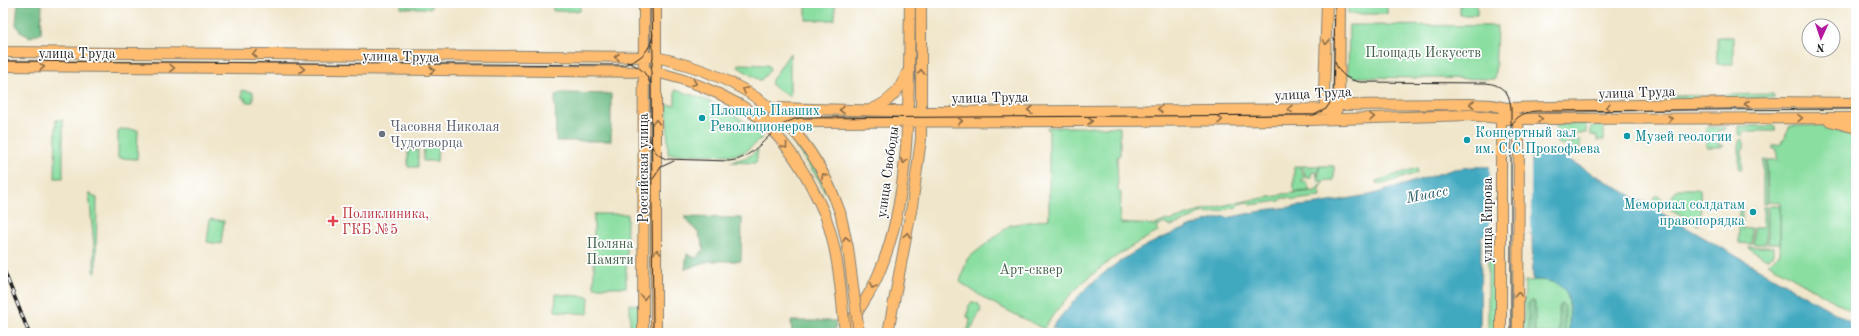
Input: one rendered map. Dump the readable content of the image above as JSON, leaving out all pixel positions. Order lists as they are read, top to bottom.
{
  "streets": {
    "main road": [
      "улица Труда",
      "Российская улица",
      "улица Свободы",
      "улица Кирова"
    ]
  },
  "crossings": [
    ["улица Труда", "Российская улица"],
    ["улица Труда", "улица Свободы"],
    ["улица Труда", "улица Кирова"]
  ],
  "water": ["Миасс"],
  "parks": ["Площадь Искусств", "Поляна Памяти", "Арт-сквер"],
  "places": {
    "other": [
      "Площадь Павших Революционеров",
      "Часовня Николая Чудотворца",
      "Музей геологии",
      "Концертный зал им. С.С.Прокофьева",
      "Мемориал солдатам правопорядка"
    ],
    "health": ["Поликлиника, ГКБ №5"]
  },
  "north": "bottom"
}
